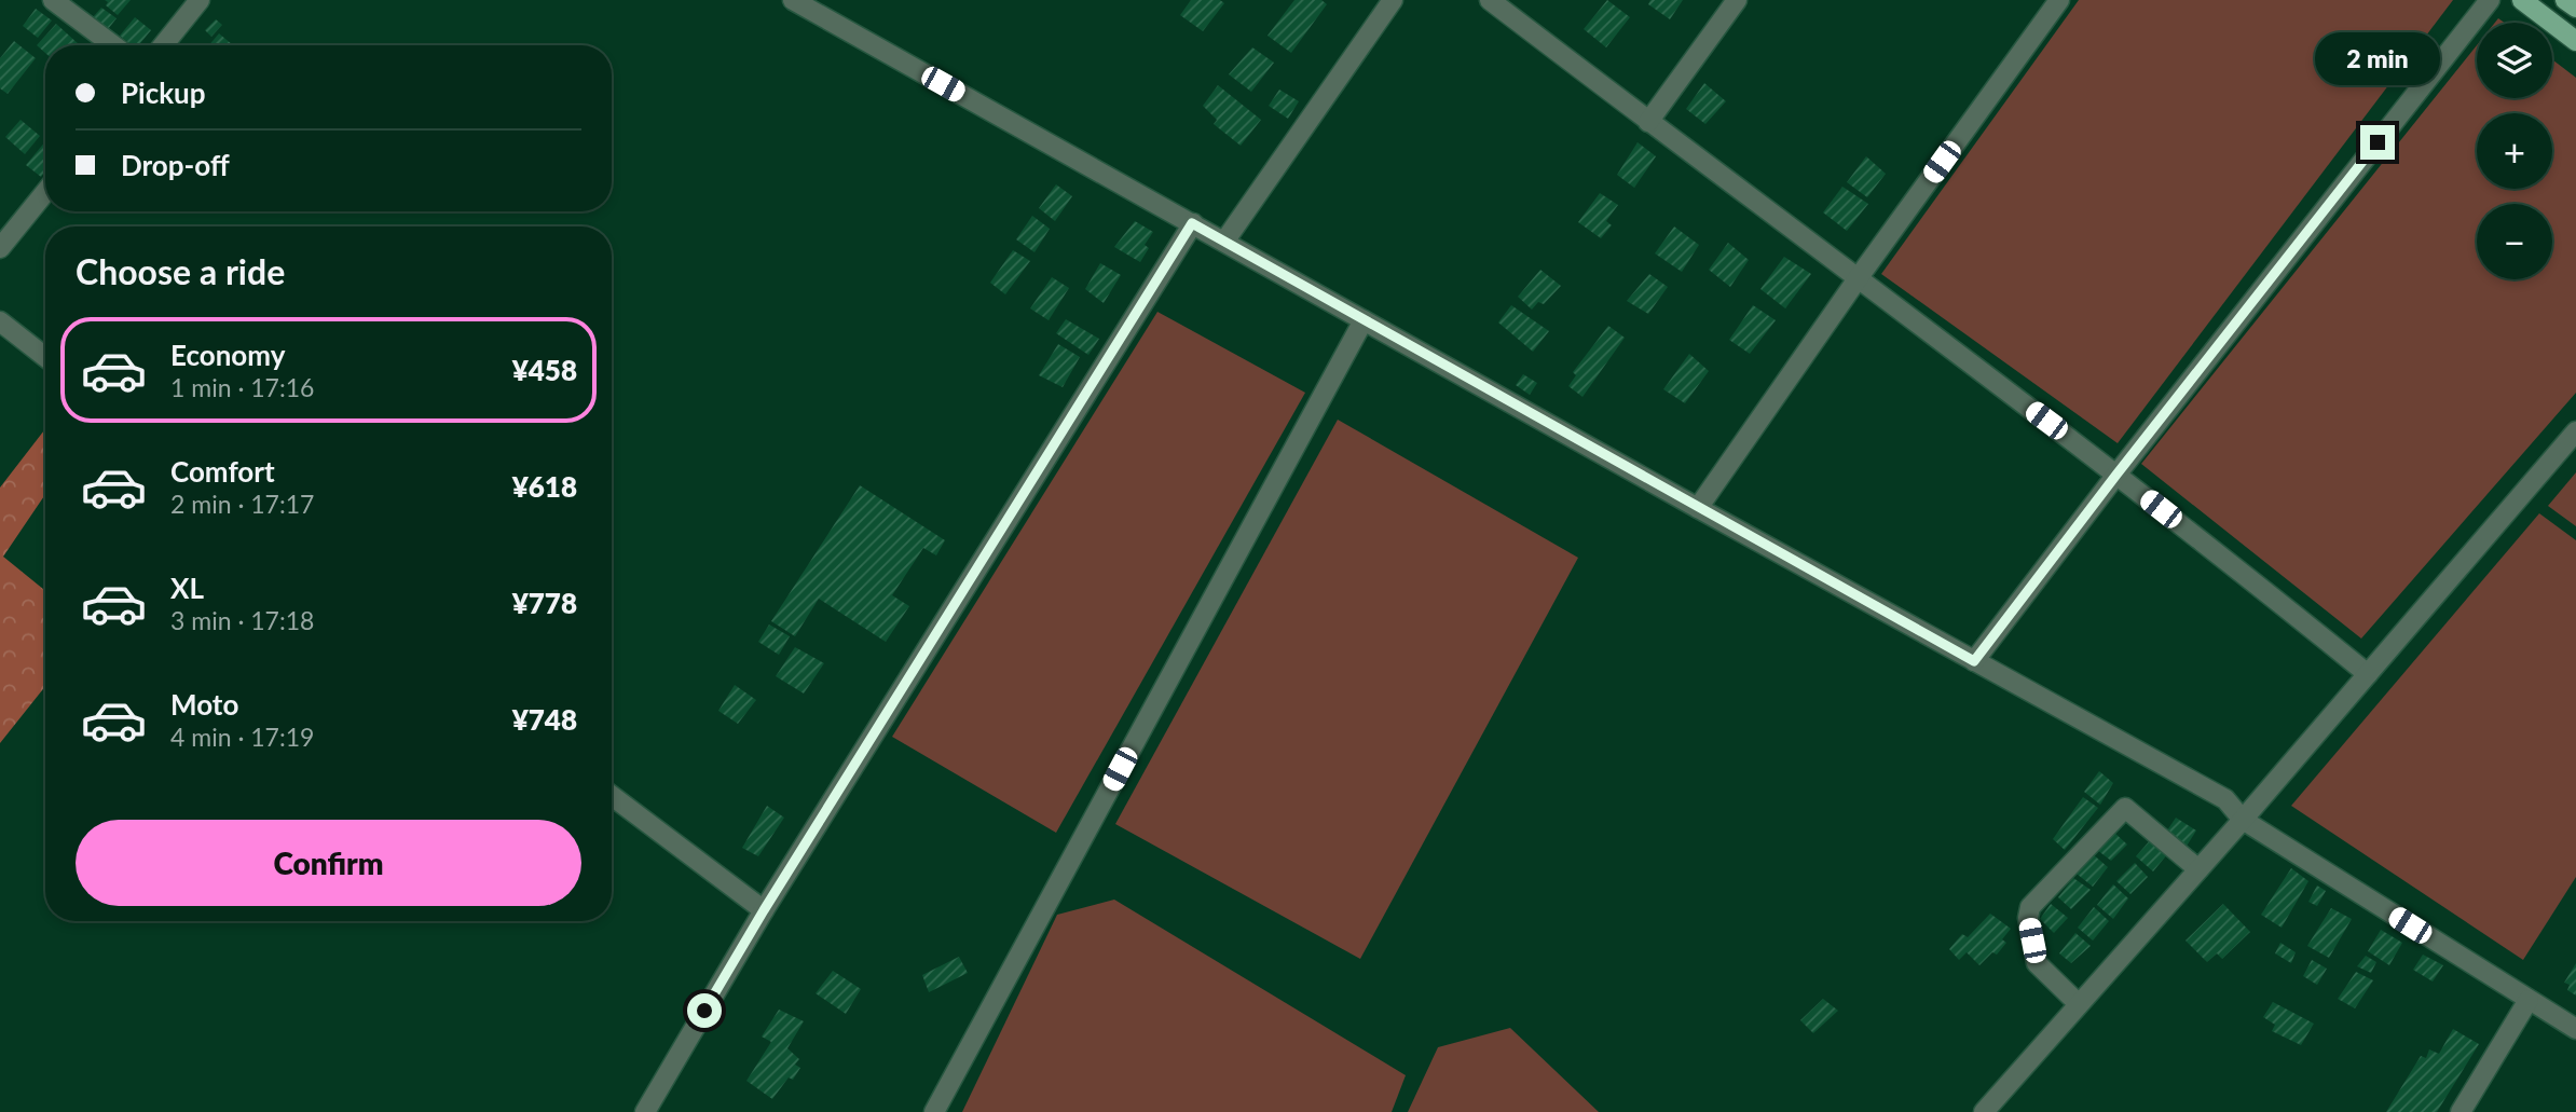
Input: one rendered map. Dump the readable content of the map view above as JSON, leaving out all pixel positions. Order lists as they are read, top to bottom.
{
  "page": {
    "map_buttons": ["+", "−"],
    "bubble": "2 min",
    "banner": ["Pickup", "Drop-off"],
    "heading": "Choose a ride",
    "list": [
      {
        "name": "Economy",
        "note": "1 min · 17:16",
        "value": "¥458"
      },
      {
        "name": "Comfort",
        "note": "2 min · 17:17",
        "value": "¥618"
      },
      {
        "name": "XL",
        "note": "3 min · 17:18",
        "value": "¥778"
      },
      {
        "name": "Moto",
        "note": "4 min · 17:19",
        "value": "¥748"
      }
    ],
    "buttons": "Confirm"
  }
}
